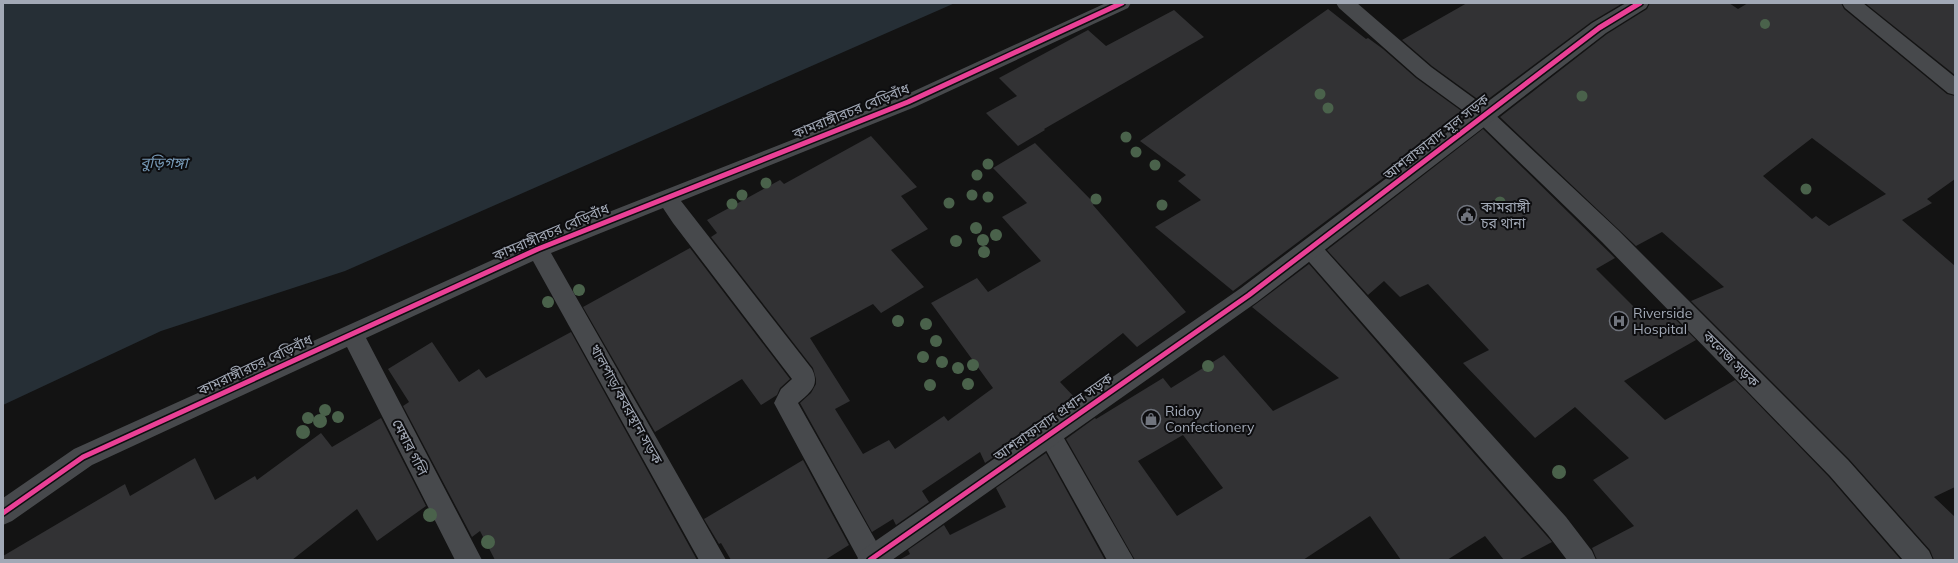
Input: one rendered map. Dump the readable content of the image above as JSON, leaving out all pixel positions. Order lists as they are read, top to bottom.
{
  "streets": {
    "street": [
      "কামরাঙ্গীরচর বেড়িবাঁধ",
      "আশরাফাবাদ মূল সড়ক",
      "কলেজ সড়ক",
      "খালপাড়/কবরস্থান সড়ক",
      "আশরাফাবাদ প্রধান সড়ক",
      "মেম্বার গলি"
    ]
  },
  "crossings": [
    ["কামরাঙ্গীরচর বেড়িবাঁধ", "খালপাড়/কবরস্থান সড়ক"],
    ["কামরাঙ্গীরচর বেড়িবাঁধ", "মেম্বার গলি"],
    ["আশরাফাবাদ মূল সড়ক", "কলেজ সড়ক"],
    ["আশরাফাবাদ মূল সড়ক", "আশরাফাবাদ প্রধান সড়ক"]
  ],
  "water": ["বুড়িগঙ্গা"],
  "places": {
    "public building": ["কামরাঙ্গী চর থানা"],
    "hospital": ["Riverside Hospital"],
    "shop": ["Ridoy Confectionery"]
  }
}
